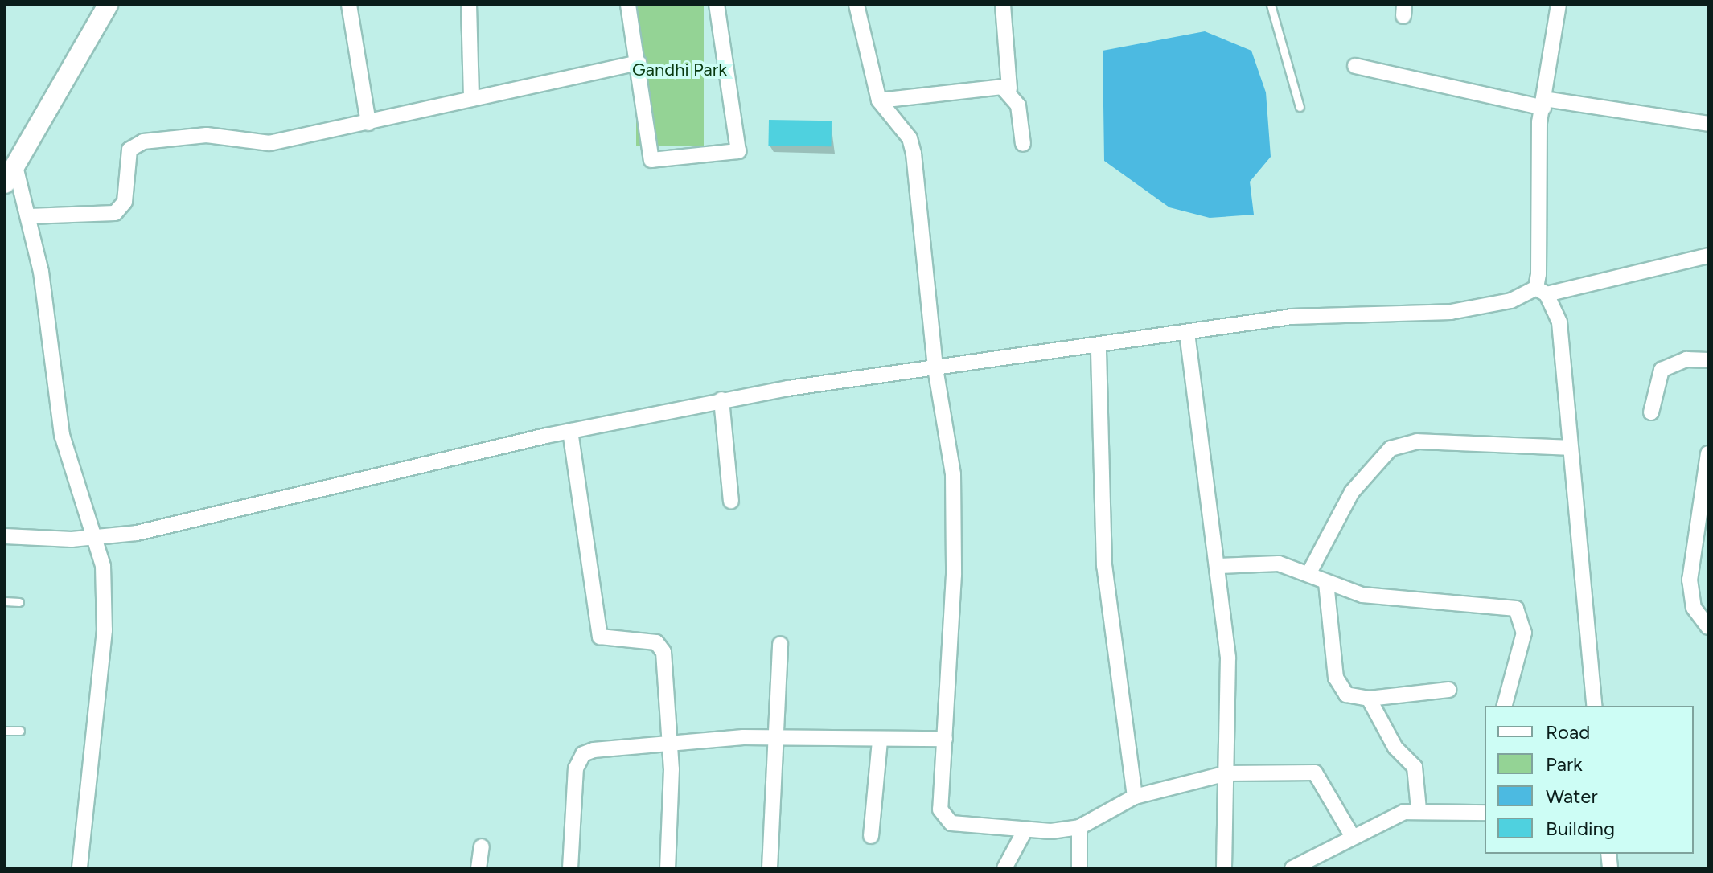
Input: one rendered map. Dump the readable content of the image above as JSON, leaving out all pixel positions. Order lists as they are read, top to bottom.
{
  "parks": ["Gandhi Park"],
  "legend": [
    "Road",
    "Park",
    "Water",
    "Building"
  ]
}
